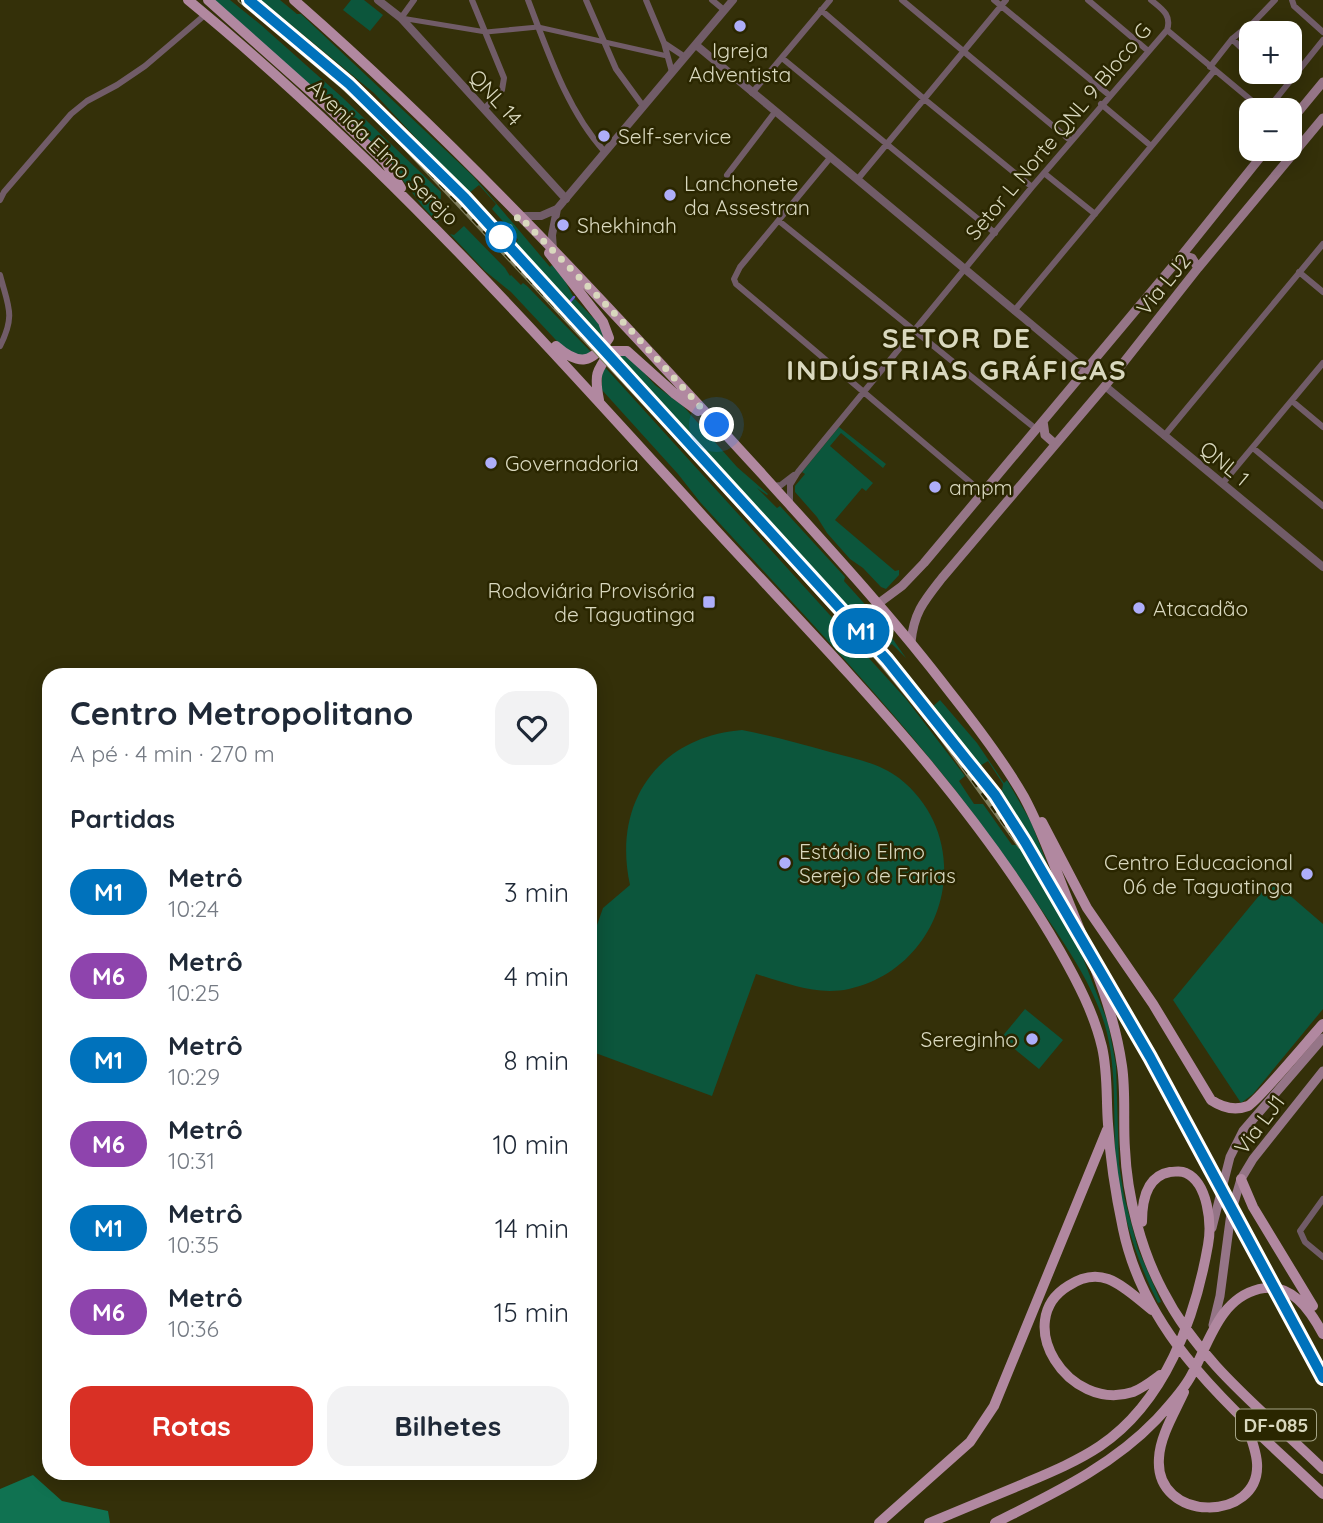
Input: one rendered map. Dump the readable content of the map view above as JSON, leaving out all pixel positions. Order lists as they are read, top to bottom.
{
  "streets": {
    "main road": [
      "Avenida Elmo Serejo",
      "Via LJ2",
      "Via LJ1",
      "DF-085"
    ],
    "street": ["QNL 14", "Setor L Norte QNL 9 Bloco G", "QNL 1"]
  },
  "crossings": [
    ["Via LJ2", "QNL 1"],
    ["Via LJ2", "DF-085"]
  ],
  "districts": ["SETOR DE INDÚSTRIAS GRÁFICAS"],
  "places": {
    "other": [
      "Igreja Adventista",
      "Self-service",
      "Lanchonete da Assestran",
      "Shekhinah",
      "Governadoria",
      "ampm",
      "Atacadão",
      "Estádio Elmo Serejo de Farias",
      "Centro Educacional 06 de Taguatinga",
      "Sereginho"
    ],
    "transit": ["Rodoviária Provisória de Taguatinga"]
  },
  "lines": ["metro line M1"],
  "page": {
    "on_map": "M1",
    "map_buttons": ["+", "−"],
    "heading": [
      ["Centro Metropolitano", "A pé · 4 min · 270 m"],
      "Partidas"
    ],
    "list": [
      {
        "mark": "M1",
        "name": "Metrô",
        "note": "10:24",
        "value": "3 min"
      },
      {
        "mark": "M6",
        "name": "Metrô",
        "note": "10:25",
        "value": "4 min"
      },
      {
        "mark": "M1",
        "name": "Metrô",
        "note": "10:29",
        "value": "8 min"
      },
      {
        "mark": "M6",
        "name": "Metrô",
        "note": "10:31",
        "value": "10 min"
      },
      {
        "mark": "M1",
        "name": "Metrô",
        "note": "10:35",
        "value": "14 min"
      },
      {
        "mark": "M6",
        "name": "Metrô",
        "note": "10:36",
        "value": "15 min"
      }
    ],
    "buttons": ["Rotas", "Bilhetes"]
  }
}
